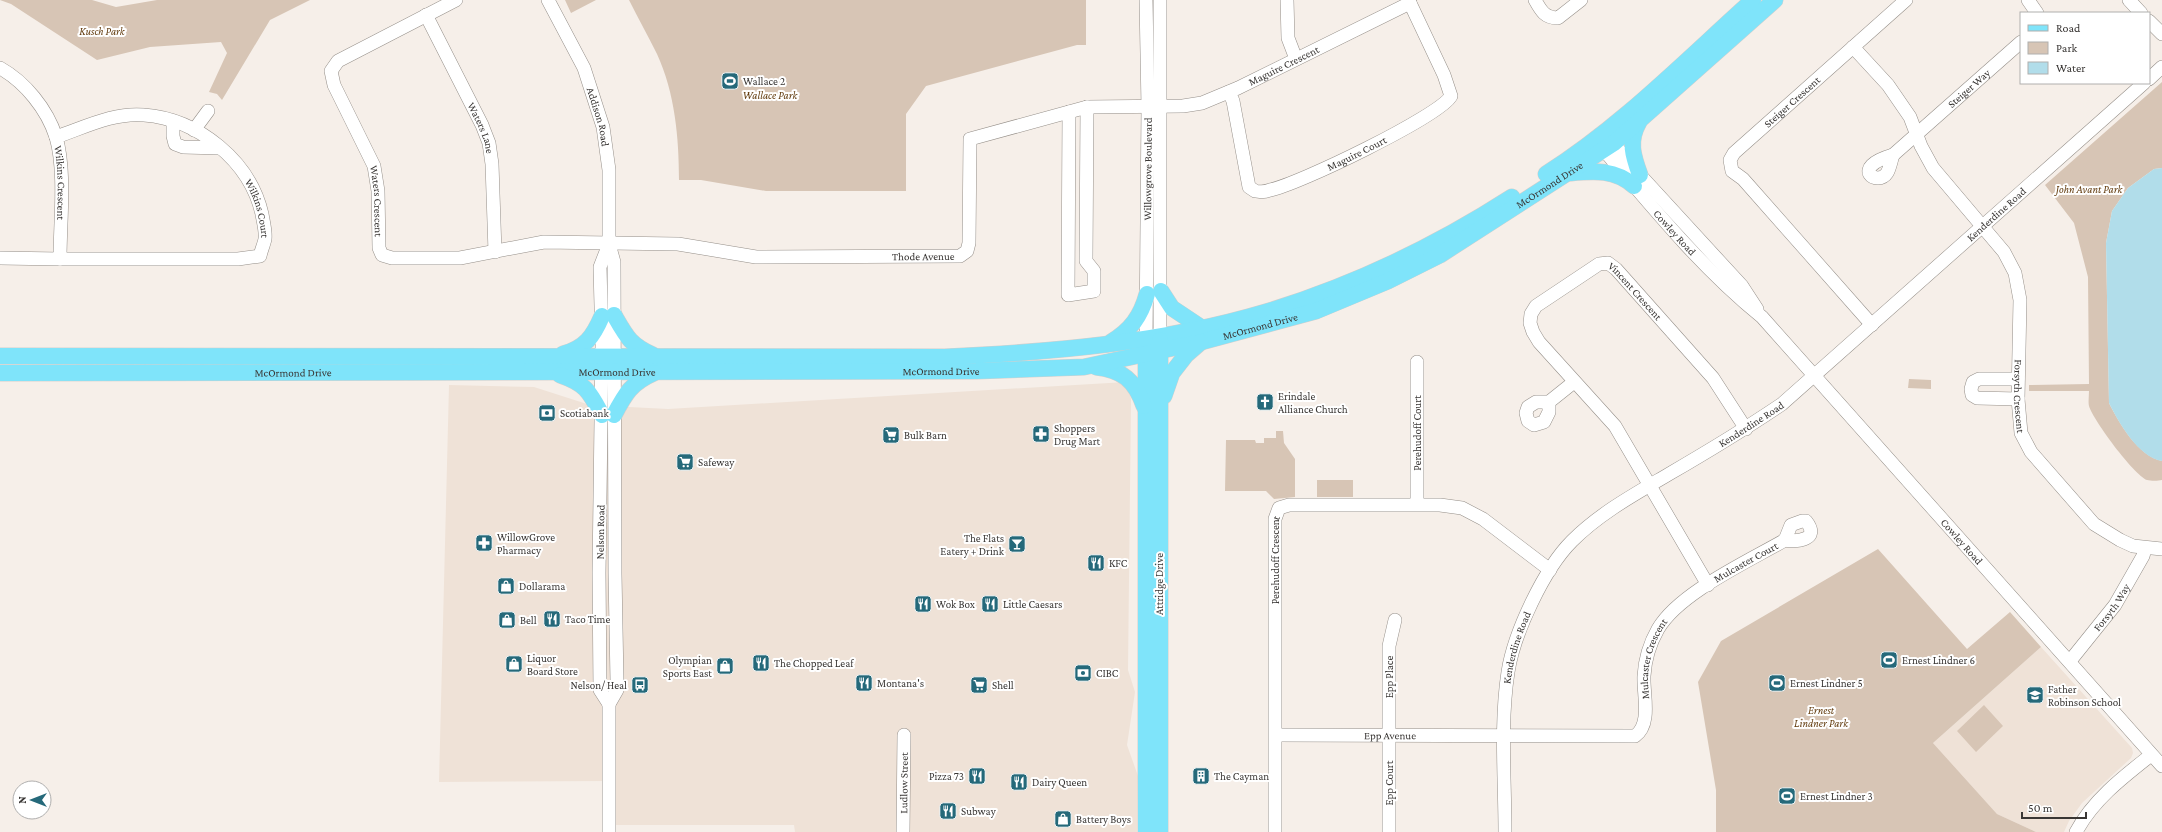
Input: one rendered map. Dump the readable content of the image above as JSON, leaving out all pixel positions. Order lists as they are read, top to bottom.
{
  "streets": {
    "main road": ["McOrmond Drive", "Attridge Drive"],
    "street": [
      "Maguire Crescent",
      "Steiger Way",
      "Steiger Crescent",
      "Addison Road",
      "Waters Lane",
      "Maguire Court",
      "Willowgrove Boulevard",
      "Wilkins Crescent",
      "Waters Crescent",
      "Wilkins Court",
      "Kenderdine Road",
      "Cowley Road",
      "Thode Avenue",
      "Vincent Crescent",
      "Forsyth Crescent",
      "Perehudoff Court",
      "Nelson Road",
      "Perehudoff Crescent",
      "Mulcaster Court",
      "Forsyth Way",
      "Mulcaster Crescent",
      "Epp Place",
      "Epp Avenue",
      "Ludlow Street",
      "Epp Court"
    ]
  },
  "crossings": [
    ["Maguire Crescent", "Maguire Court"],
    ["Maguire Crescent", "Willowgrove Boulevard"],
    ["Maguire Crescent", "Thode Avenue"],
    ["Steiger Crescent", "Kenderdine Road"],
    ["Addison Road", "McOrmond Drive"],
    ["Addison Road", "Waters Crescent"],
    ["Addison Road", "Thode Avenue"],
    ["Addison Road", "Nelson Road"],
    ["Waters Lane", "Waters Crescent"],
    ["Willowgrove Boulevard", "McOrmond Drive"],
    ["Willowgrove Boulevard", "Thode Avenue"],
    ["Willowgrove Boulevard", "Attridge Drive"],
    ["Wilkins Crescent", "Wilkins Court"],
    ["McOrmond Drive", "Cowley Road"],
    ["McOrmond Drive", "Nelson Road"],
    ["McOrmond Drive", "Attridge Drive"],
    ["Waters Crescent", "Thode Avenue"],
    ["Kenderdine Road", "Cowley Road"],
    ["Kenderdine Road", "Vincent Crescent"],
    ["Kenderdine Road", "Forsyth Crescent"],
    ["Kenderdine Road", "Perehudoff Crescent"],
    ["Kenderdine Road", "Mulcaster Crescent"],
    ["Kenderdine Road", "Epp Avenue"],
    ["Cowley Road", "Forsyth Way"],
    ["Forsyth Crescent", "Forsyth Way"],
    ["Perehudoff Court", "Perehudoff Crescent"],
    ["Perehudoff Crescent", "Epp Avenue"],
    ["Mulcaster Court", "Mulcaster Crescent"],
    ["Mulcaster Crescent", "Epp Avenue"],
    ["Epp Place", "Epp Avenue"],
    ["Epp Place", "Epp Court"],
    ["Epp Avenue", "Epp Court"]
  ],
  "parks": [
    "Kusch Park",
    "Wallace Park",
    "John Avant Park",
    "Ernest Lindner Park"
  ],
  "places": {
    "sports": [
      "Wallace 2",
      "Ernest Lindner 6",
      "Ernest Lindner 5",
      "Ernest Lindner 3"
    ],
    "church": ["Erindale Alliance Church"],
    "bank": ["Scotiabank", "CIBC"],
    "pharmacy": ["Shoppers Drug Mart", "WillowGrove Pharmacy"],
    "supermarket": ["Bulk Barn", "Safeway", "Shell"],
    "bar": ["The Flats Eatery + Drink"],
    "restaurant": [
      "KFC",
      "Wok Box",
      "Little Caesars",
      "Taco Time",
      "The Chopped Leaf",
      "Montana's",
      "Pizza 73",
      "Dairy Queen",
      "Subway"
    ],
    "shop": [
      "Dollarama",
      "Bell",
      "Liquor Board Store",
      "Olympian Sports East",
      "Battery Boys"
    ],
    "bus stop": ["Nelson/ Heal"],
    "school or university": ["Father Robinson School"],
    "building": ["The Cayman"]
  },
  "legend": ["Road", "Park", "Water"],
  "scale_bar": "50 m",
  "north": "left"
}
